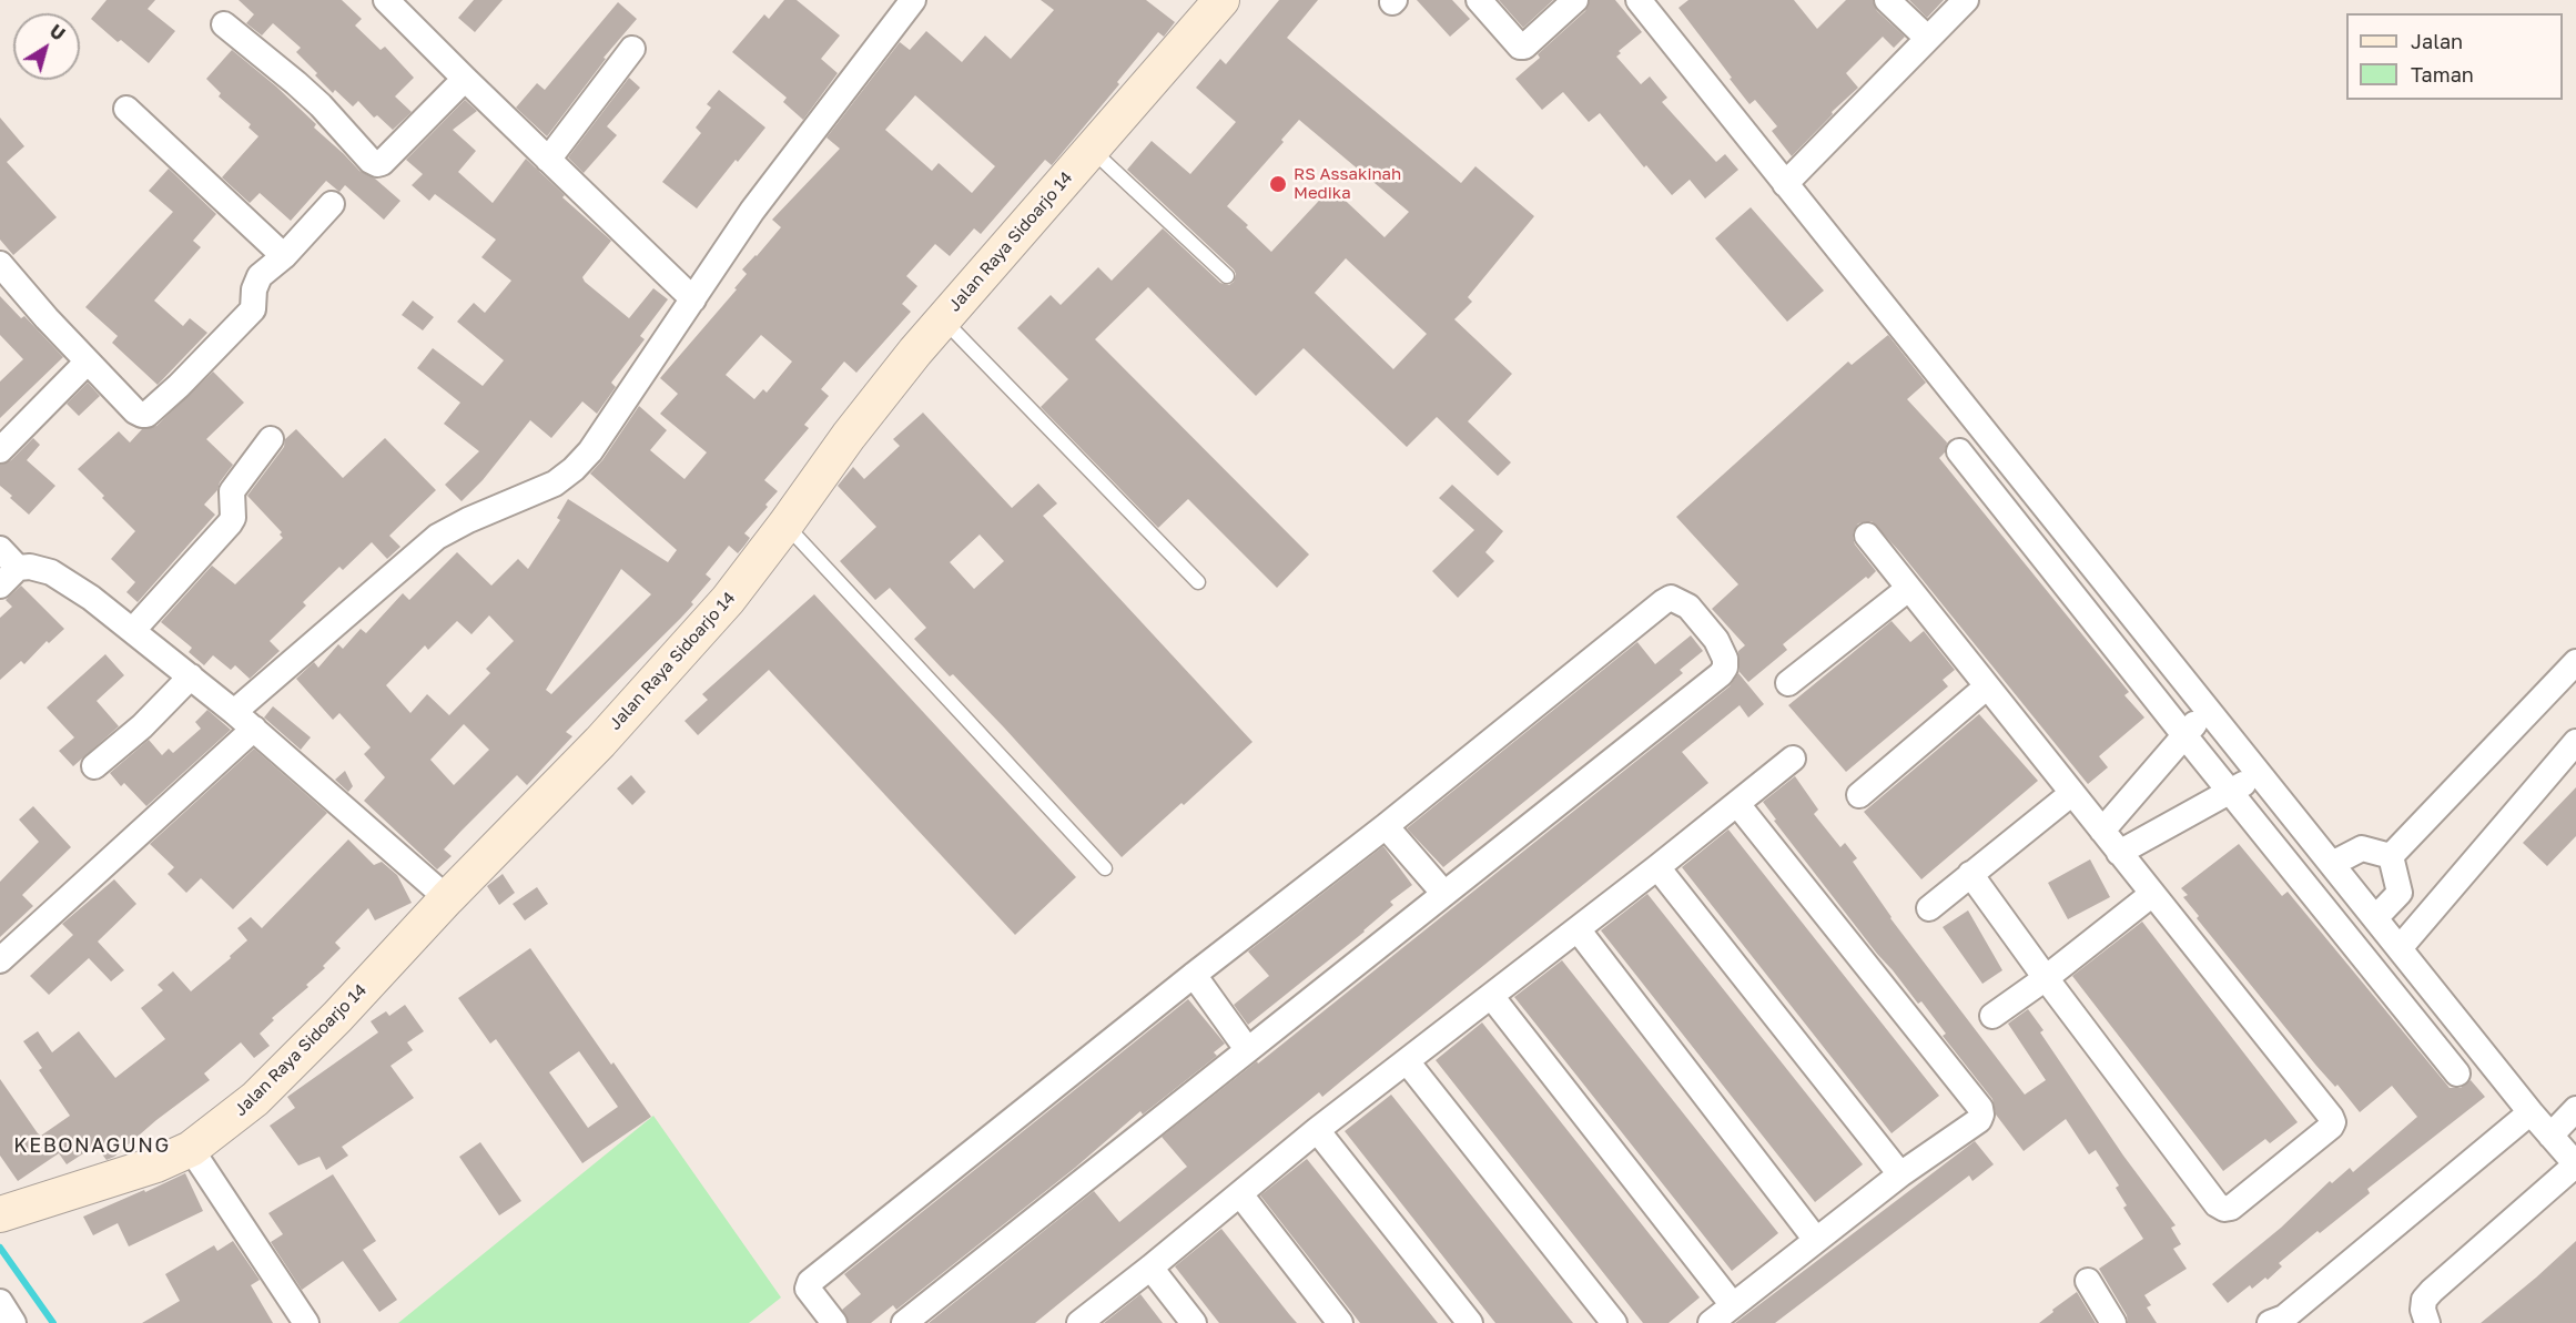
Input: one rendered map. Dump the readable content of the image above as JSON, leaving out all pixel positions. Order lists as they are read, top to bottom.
{
  "streets": {
    "main road": ["Jalan Raya Sidoarjo 14"]
  },
  "districts": ["KEBONAGUNG"],
  "places": ["RS Assakinah Medika"],
  "legend": ["Jalan", "Taman"],
  "north": "top right"
}
